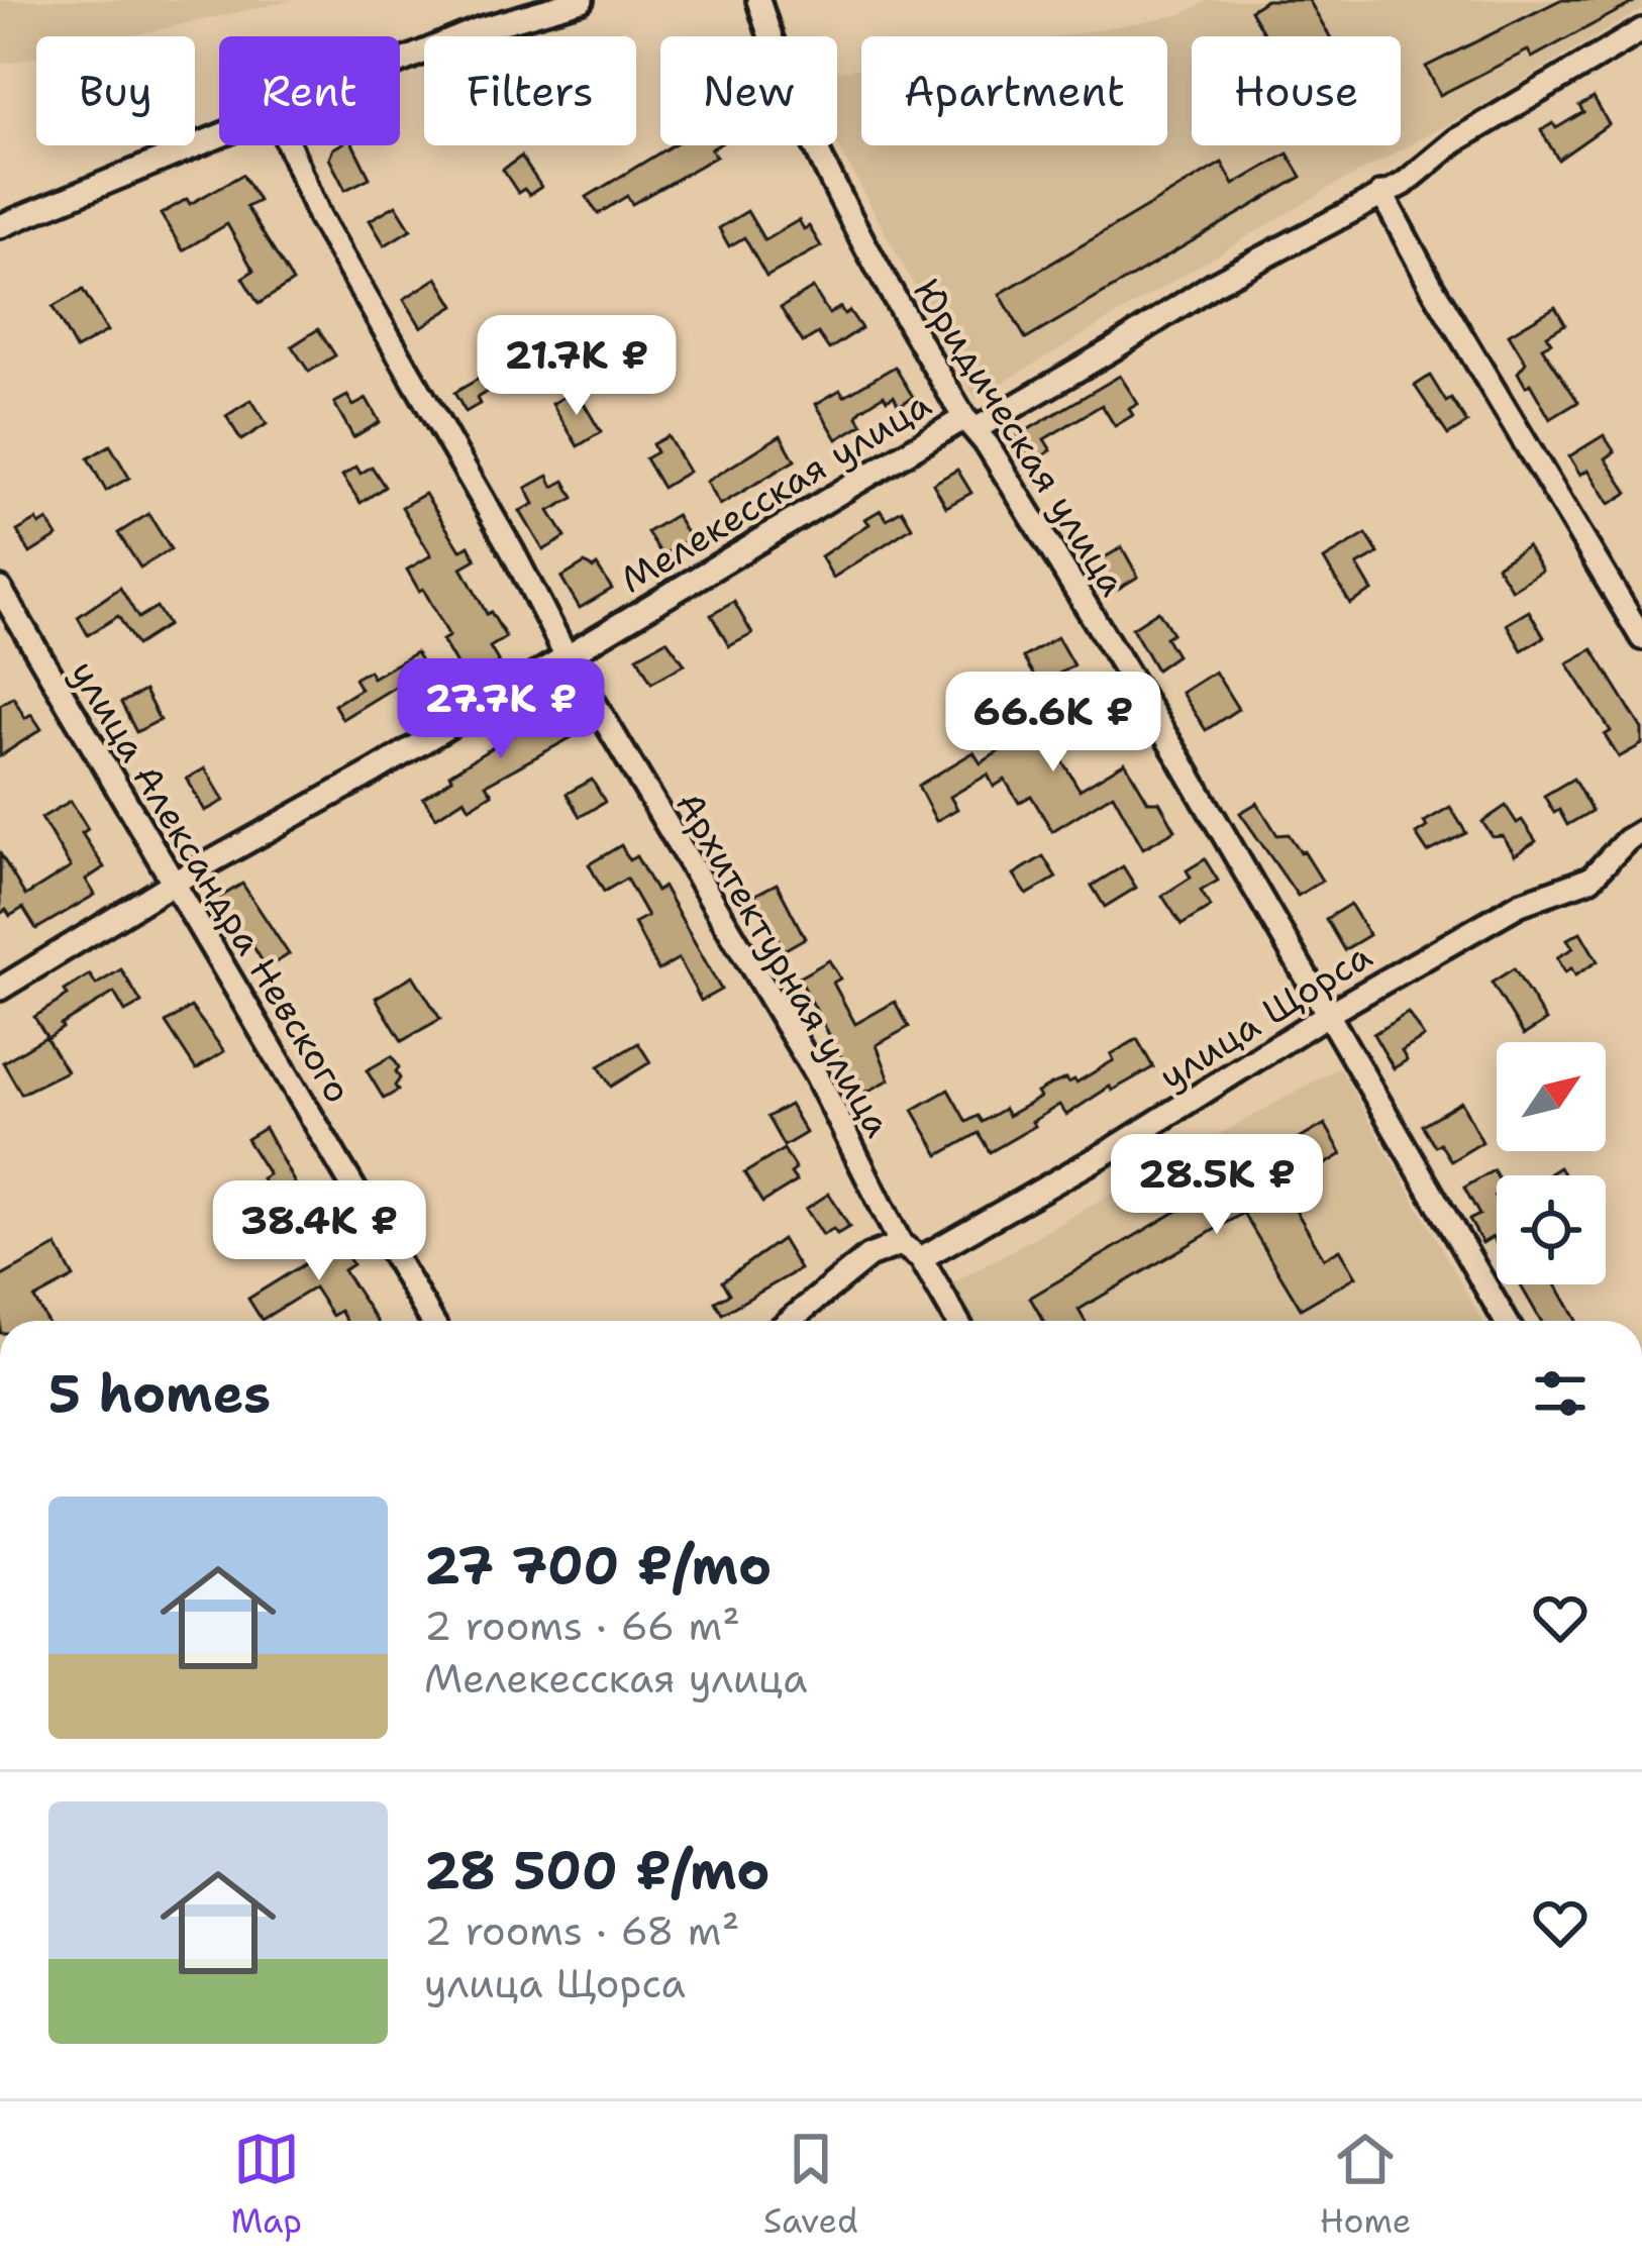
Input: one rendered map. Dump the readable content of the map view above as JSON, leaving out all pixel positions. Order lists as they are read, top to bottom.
{
  "streets": {
    "street": [
      "Юридическая улица",
      "Мелекесская улица",
      "улица Александра Невского",
      "Архитектурная улица",
      "улица Щорса"
    ]
  },
  "crossings": [
    ["Юридическая улица", "Мелекесская улица"],
    ["Юридическая улица", "улица Щорса"],
    ["Мелекесская улица", "улица Александра Невского"],
    ["Мелекесская улица", "Архитектурная улица"],
    ["Архитектурная улица", "улица Щорса"]
  ],
  "north": "top right",
  "page": {
    "chip": [
      "Buy",
      "Rent",
      "Filters",
      "New",
      "Apartment",
      "House"
    ],
    "price": [
      "21.7K ₽",
      "27.7K ₽",
      "66.6K ₽",
      "28.5K ₽",
      "38.4K ₽"
    ],
    "heading": "5 homes",
    "list": [
      {
        "name": "27 700 ₽/mo",
        "note": "2 rooms · 66 m² · Мелекесская улица"
      },
      {
        "name": "28 500 ₽/mo",
        "note": "2 rooms · 68 m² · улица Щорса"
      }
    ],
    "tabs": ["Map", "Saved", "Home"]
  }
}
